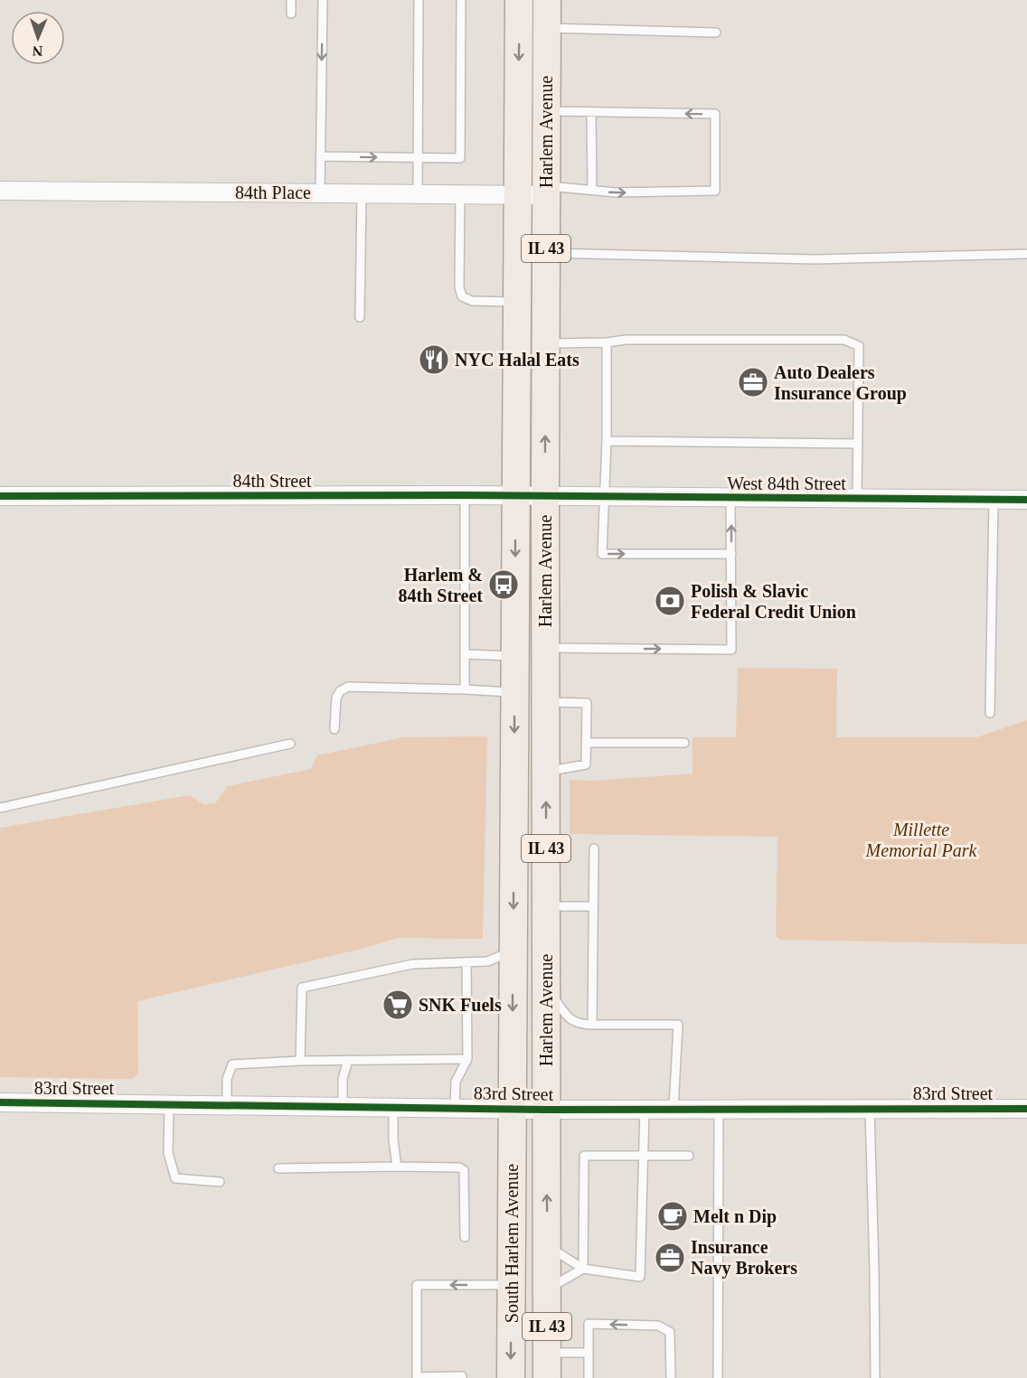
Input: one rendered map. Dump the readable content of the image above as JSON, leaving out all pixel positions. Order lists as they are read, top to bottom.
{
  "streets": {
    "main road": ["Harlem Avenue", "IL 43", "South Harlem Avenue"],
    "street": [
      "84th Place",
      "84th Street",
      "West 84th Street",
      "83rd Street"
    ]
  },
  "crossings": [
    ["Harlem Avenue", "84th Place"],
    ["Harlem Avenue", "84th Street"],
    ["Harlem Avenue", "West 84th Street"],
    ["Harlem Avenue", "83rd Street"],
    ["Harlem Avenue", "South Harlem Avenue"],
    ["84th Street", "West 84th Street"],
    ["83rd Street", "South Harlem Avenue"]
  ],
  "parks": ["Millette Memorial Park"],
  "places": {
    "restaurant": ["NYC Halal Eats"],
    "office": ["Auto Dealers Insurance Group", "Insurance Navy Brokers"],
    "bus stop": ["Harlem & 84th Street"],
    "bank": ["Polish & Slavic Federal Credit Union"],
    "supermarket": ["SNK Fuels"],
    "cafe": ["Melt n Dip"]
  },
  "north": "bottom"
}
